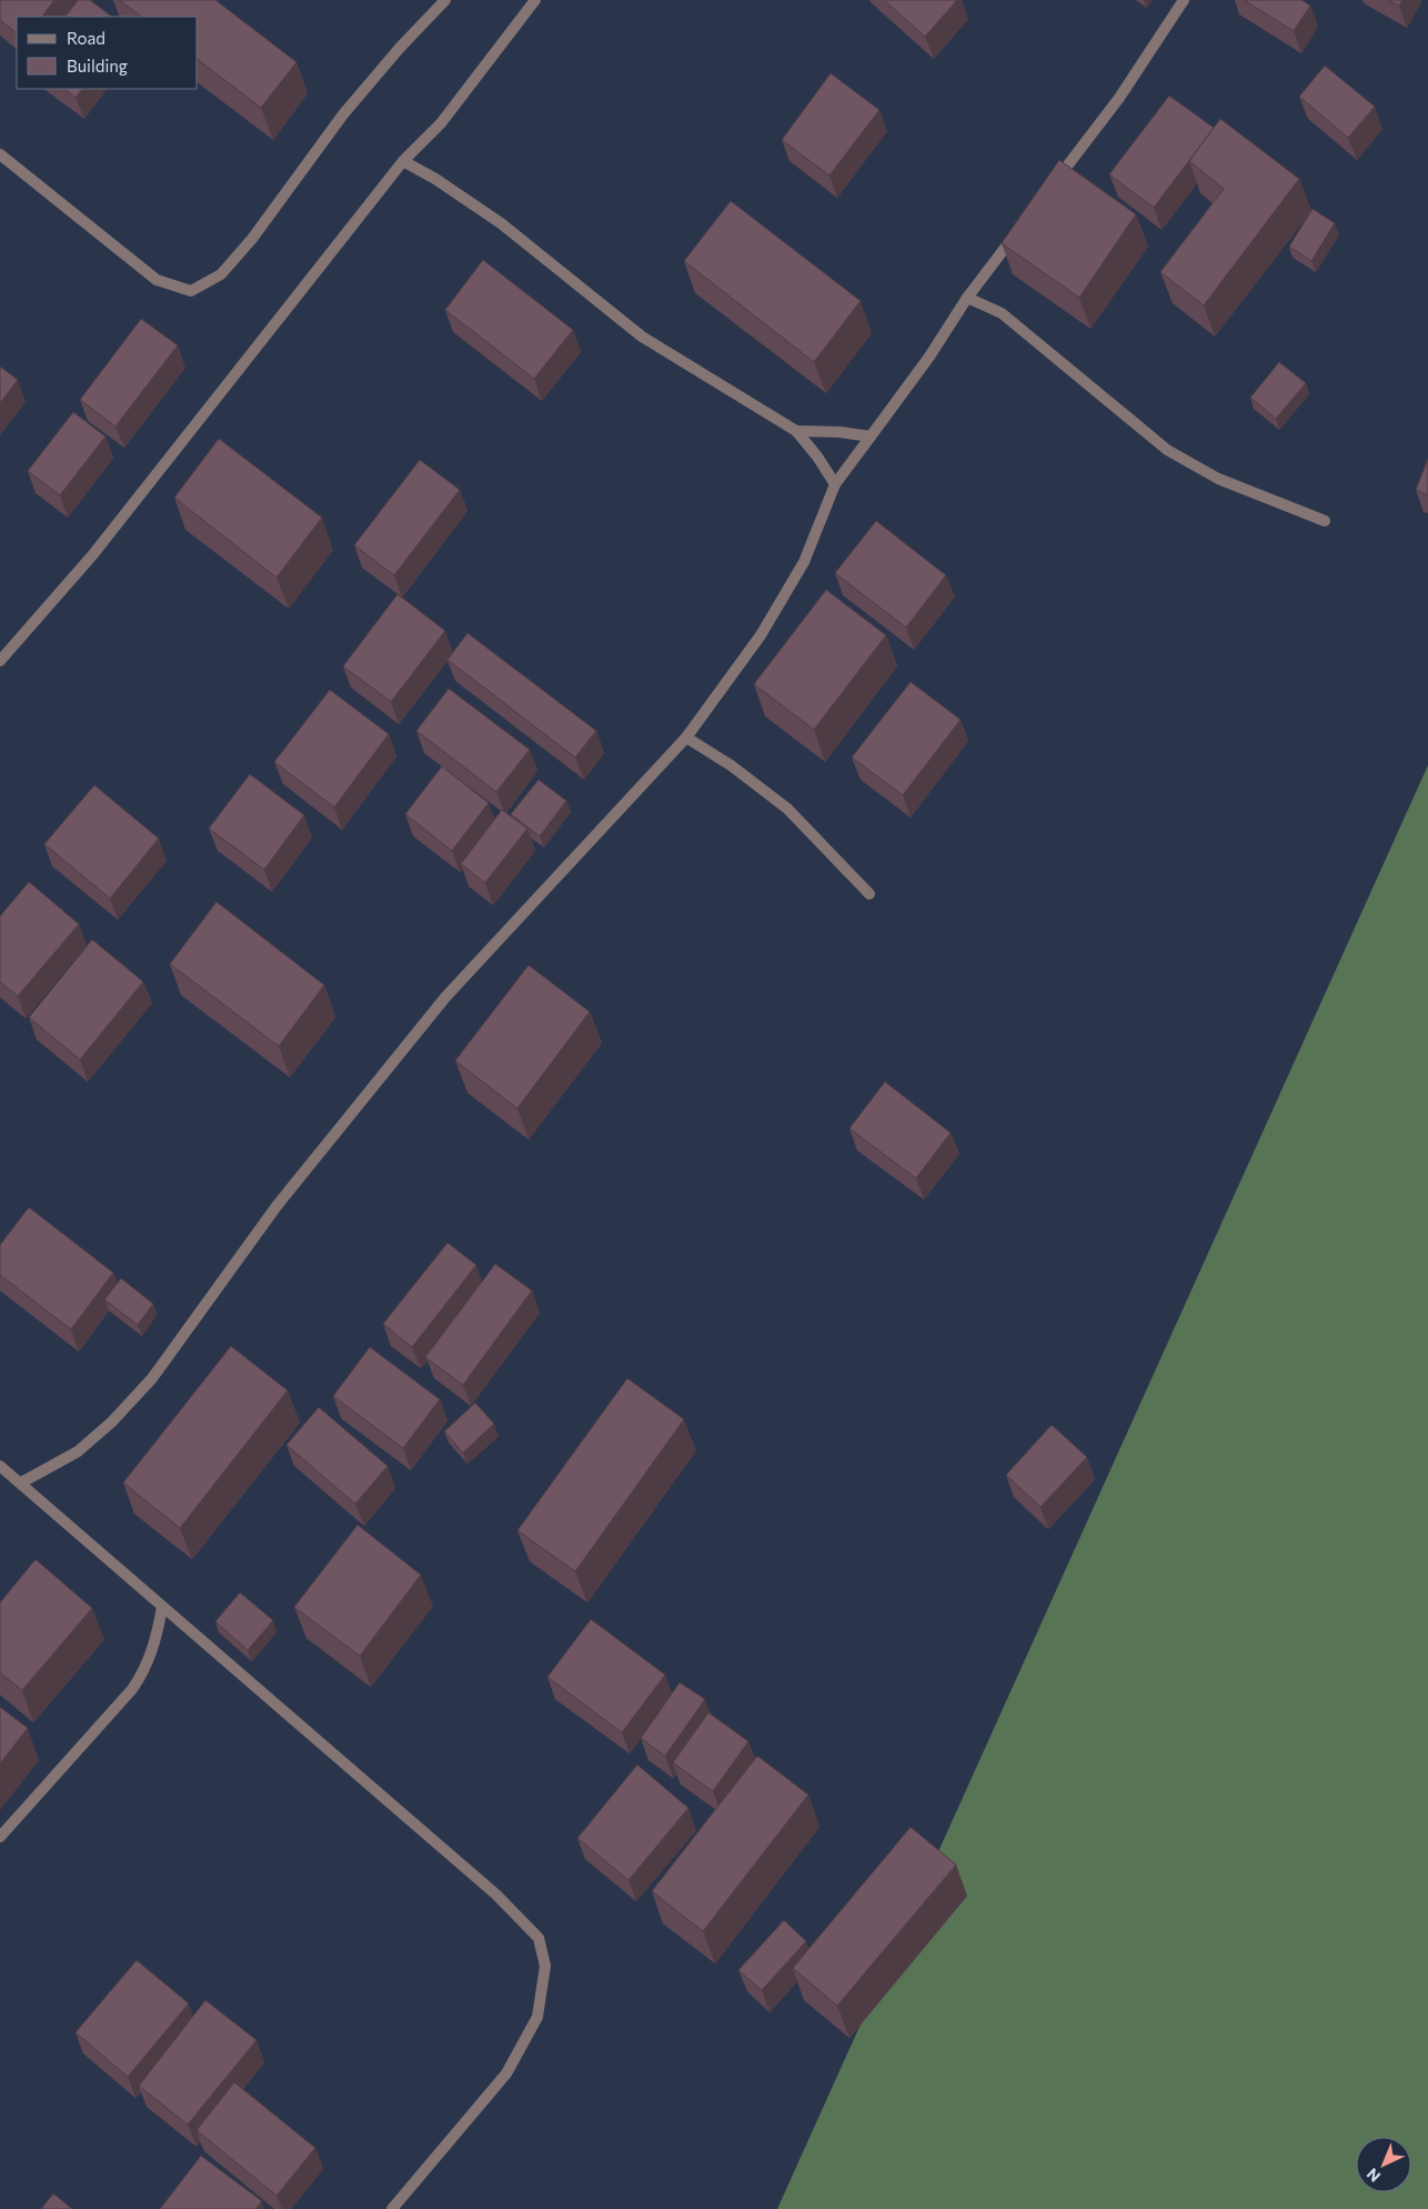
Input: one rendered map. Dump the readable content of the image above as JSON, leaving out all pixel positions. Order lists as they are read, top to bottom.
{
  "legend": ["Road", "Building"],
  "north": "bottom left"
}
